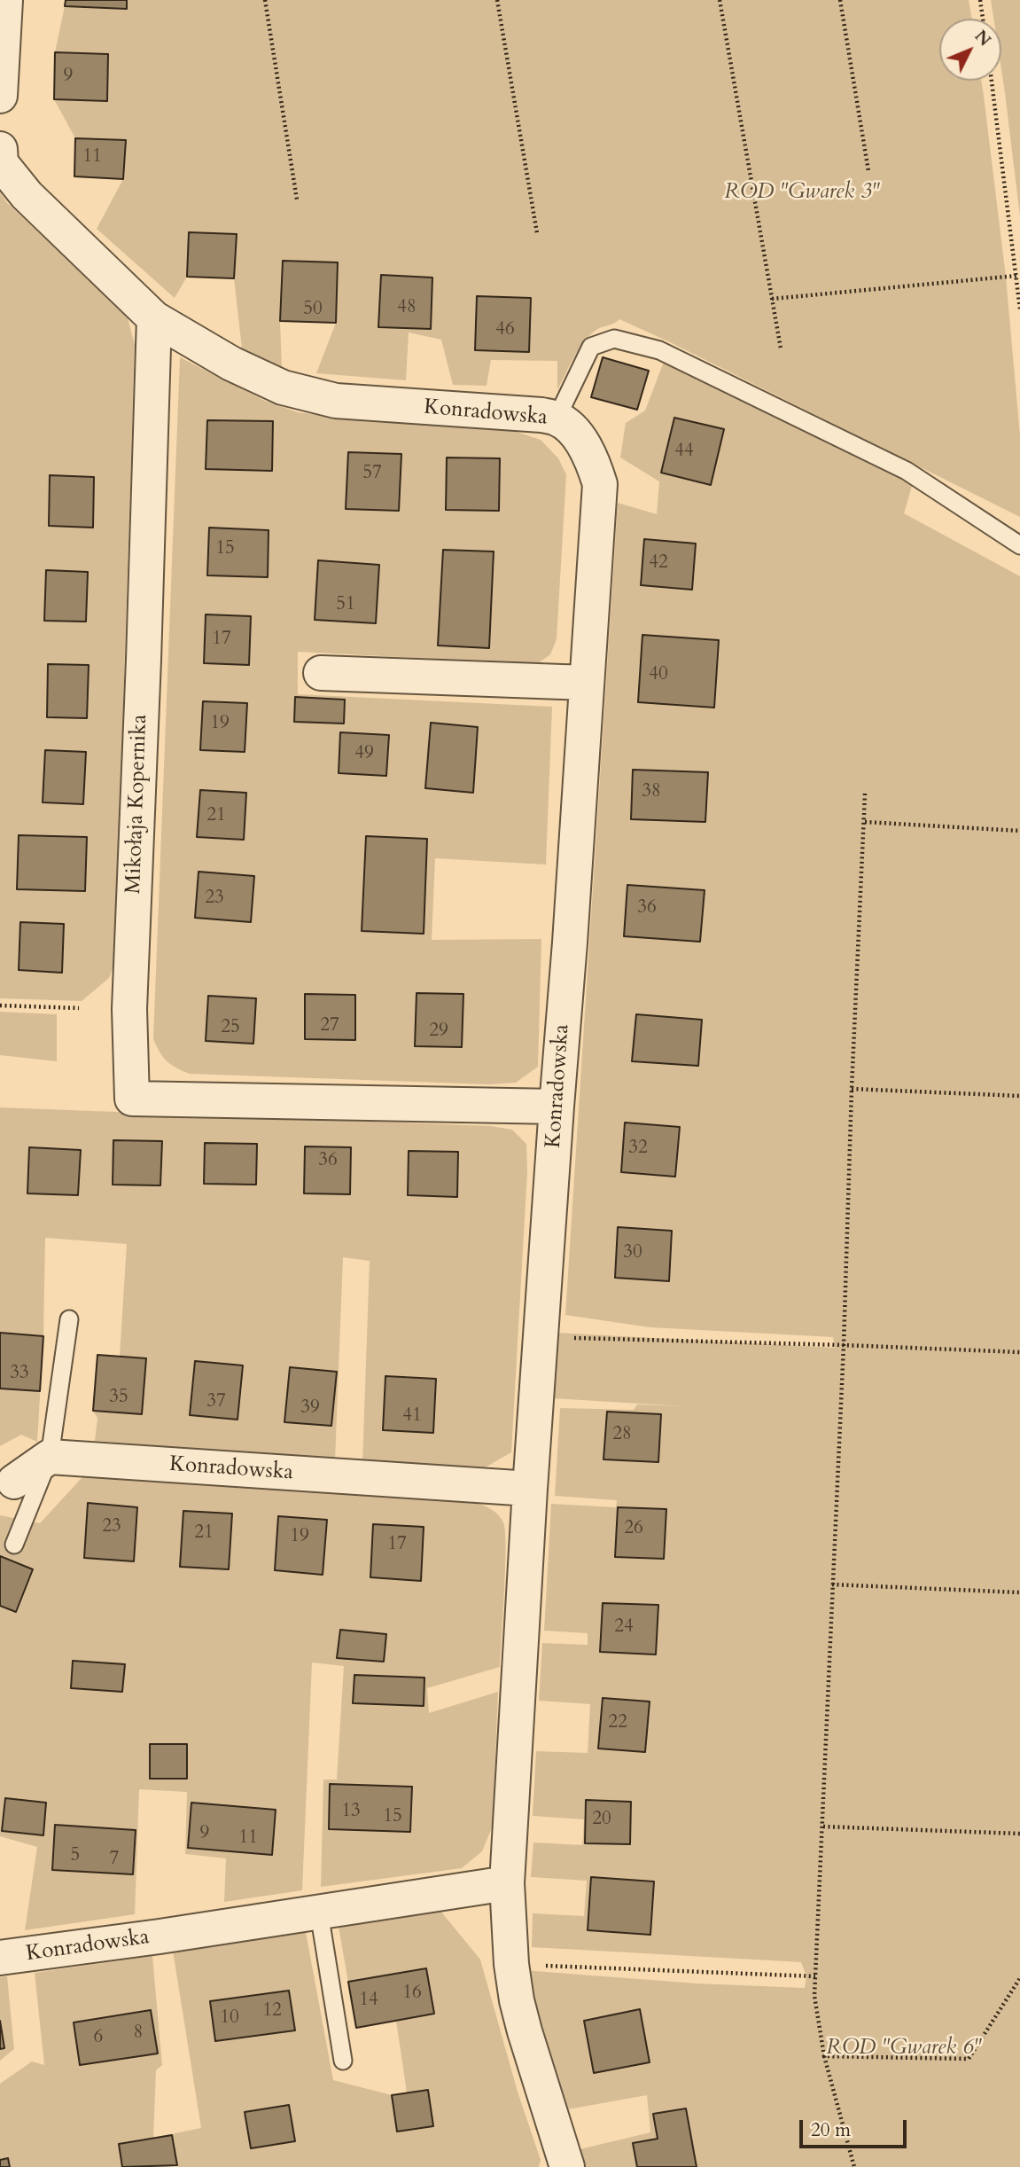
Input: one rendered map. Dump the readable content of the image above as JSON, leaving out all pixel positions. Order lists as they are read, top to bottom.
{
  "streets": {
    "street": ["Konradowska", "Mikołaja Kopernika"]
  },
  "crossings": [
    ["Konradowska", "Mikołaja Kopernika"]
  ],
  "parks": ["ROD \"Gwarek 3\"", "ROD \"Gwarek 6\""],
  "house_numbers": [
    "9",
    "11",
    "48",
    "50",
    "46",
    "44",
    "57",
    "15",
    "42",
    "51",
    "17",
    "40",
    "19",
    "49",
    "38",
    "21",
    "23",
    "36",
    "27",
    "25",
    "29",
    "32",
    "36",
    "30",
    "33",
    "35",
    "37",
    "39",
    "41",
    "28",
    "23",
    "26",
    "21",
    "19",
    "17",
    "24",
    "22",
    "13",
    "15",
    "20",
    "9",
    "11",
    "5",
    "7",
    "16",
    "14",
    "12",
    "10",
    "8",
    "6"
  ],
  "scale_bar": "20 m",
  "north": "top right"
}
